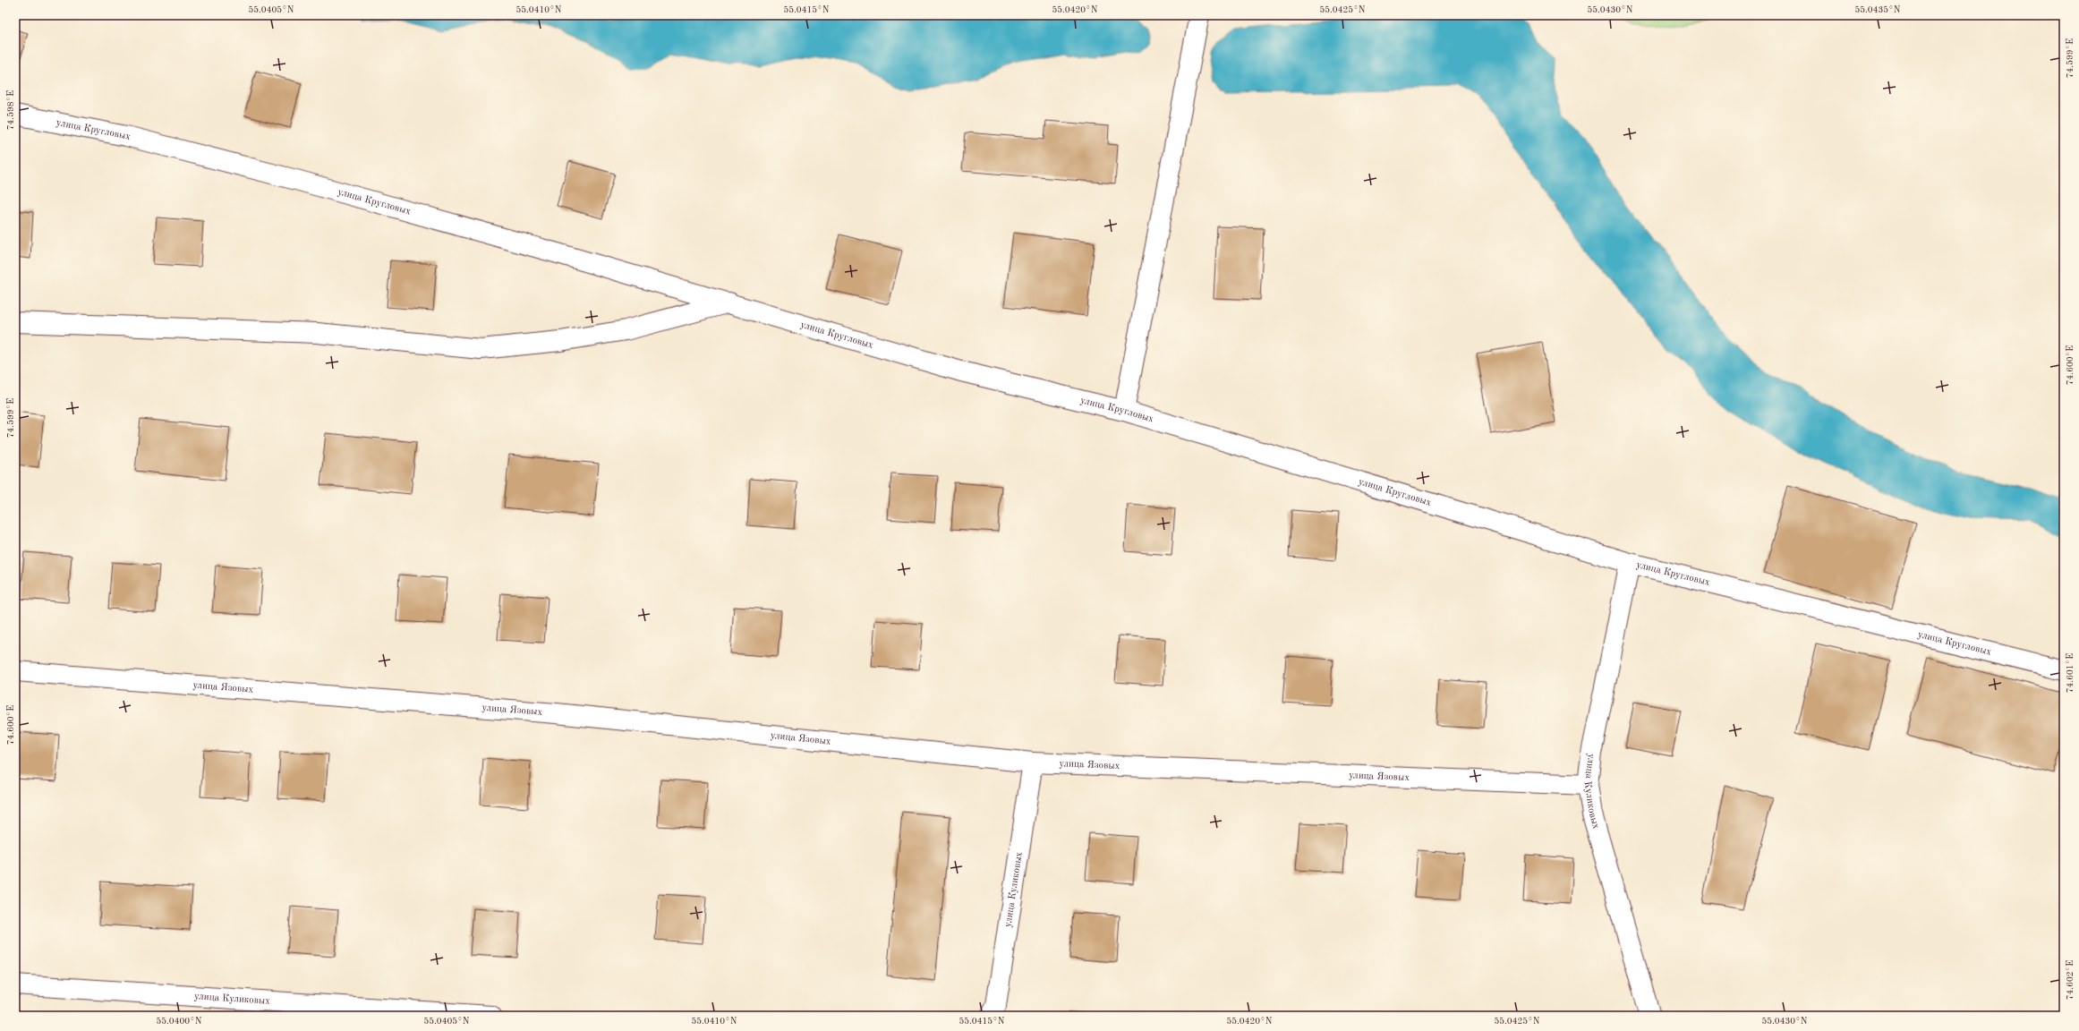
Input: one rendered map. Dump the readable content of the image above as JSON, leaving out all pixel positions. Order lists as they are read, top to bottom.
{
  "streets": {
    "street": ["улица Кругловых", "улица Язовых", "улица Куликовых"]
  },
  "crossings": [
    ["улица Кругловых", "улица Куликовых"],
    ["улица Язовых", "улица Куликовых"]
  ],
  "coordinates": [
    "55.0405°N",
    "55.0410°N",
    "55.0415°N",
    "55.0420°N",
    "55.0425°N",
    "55.0430°N",
    "55.0435°N",
    "74.599°E",
    "74.598°E",
    "74.600°E",
    "74.601°E",
    "74.602°E",
    "55.0400°N"
  ]
}
